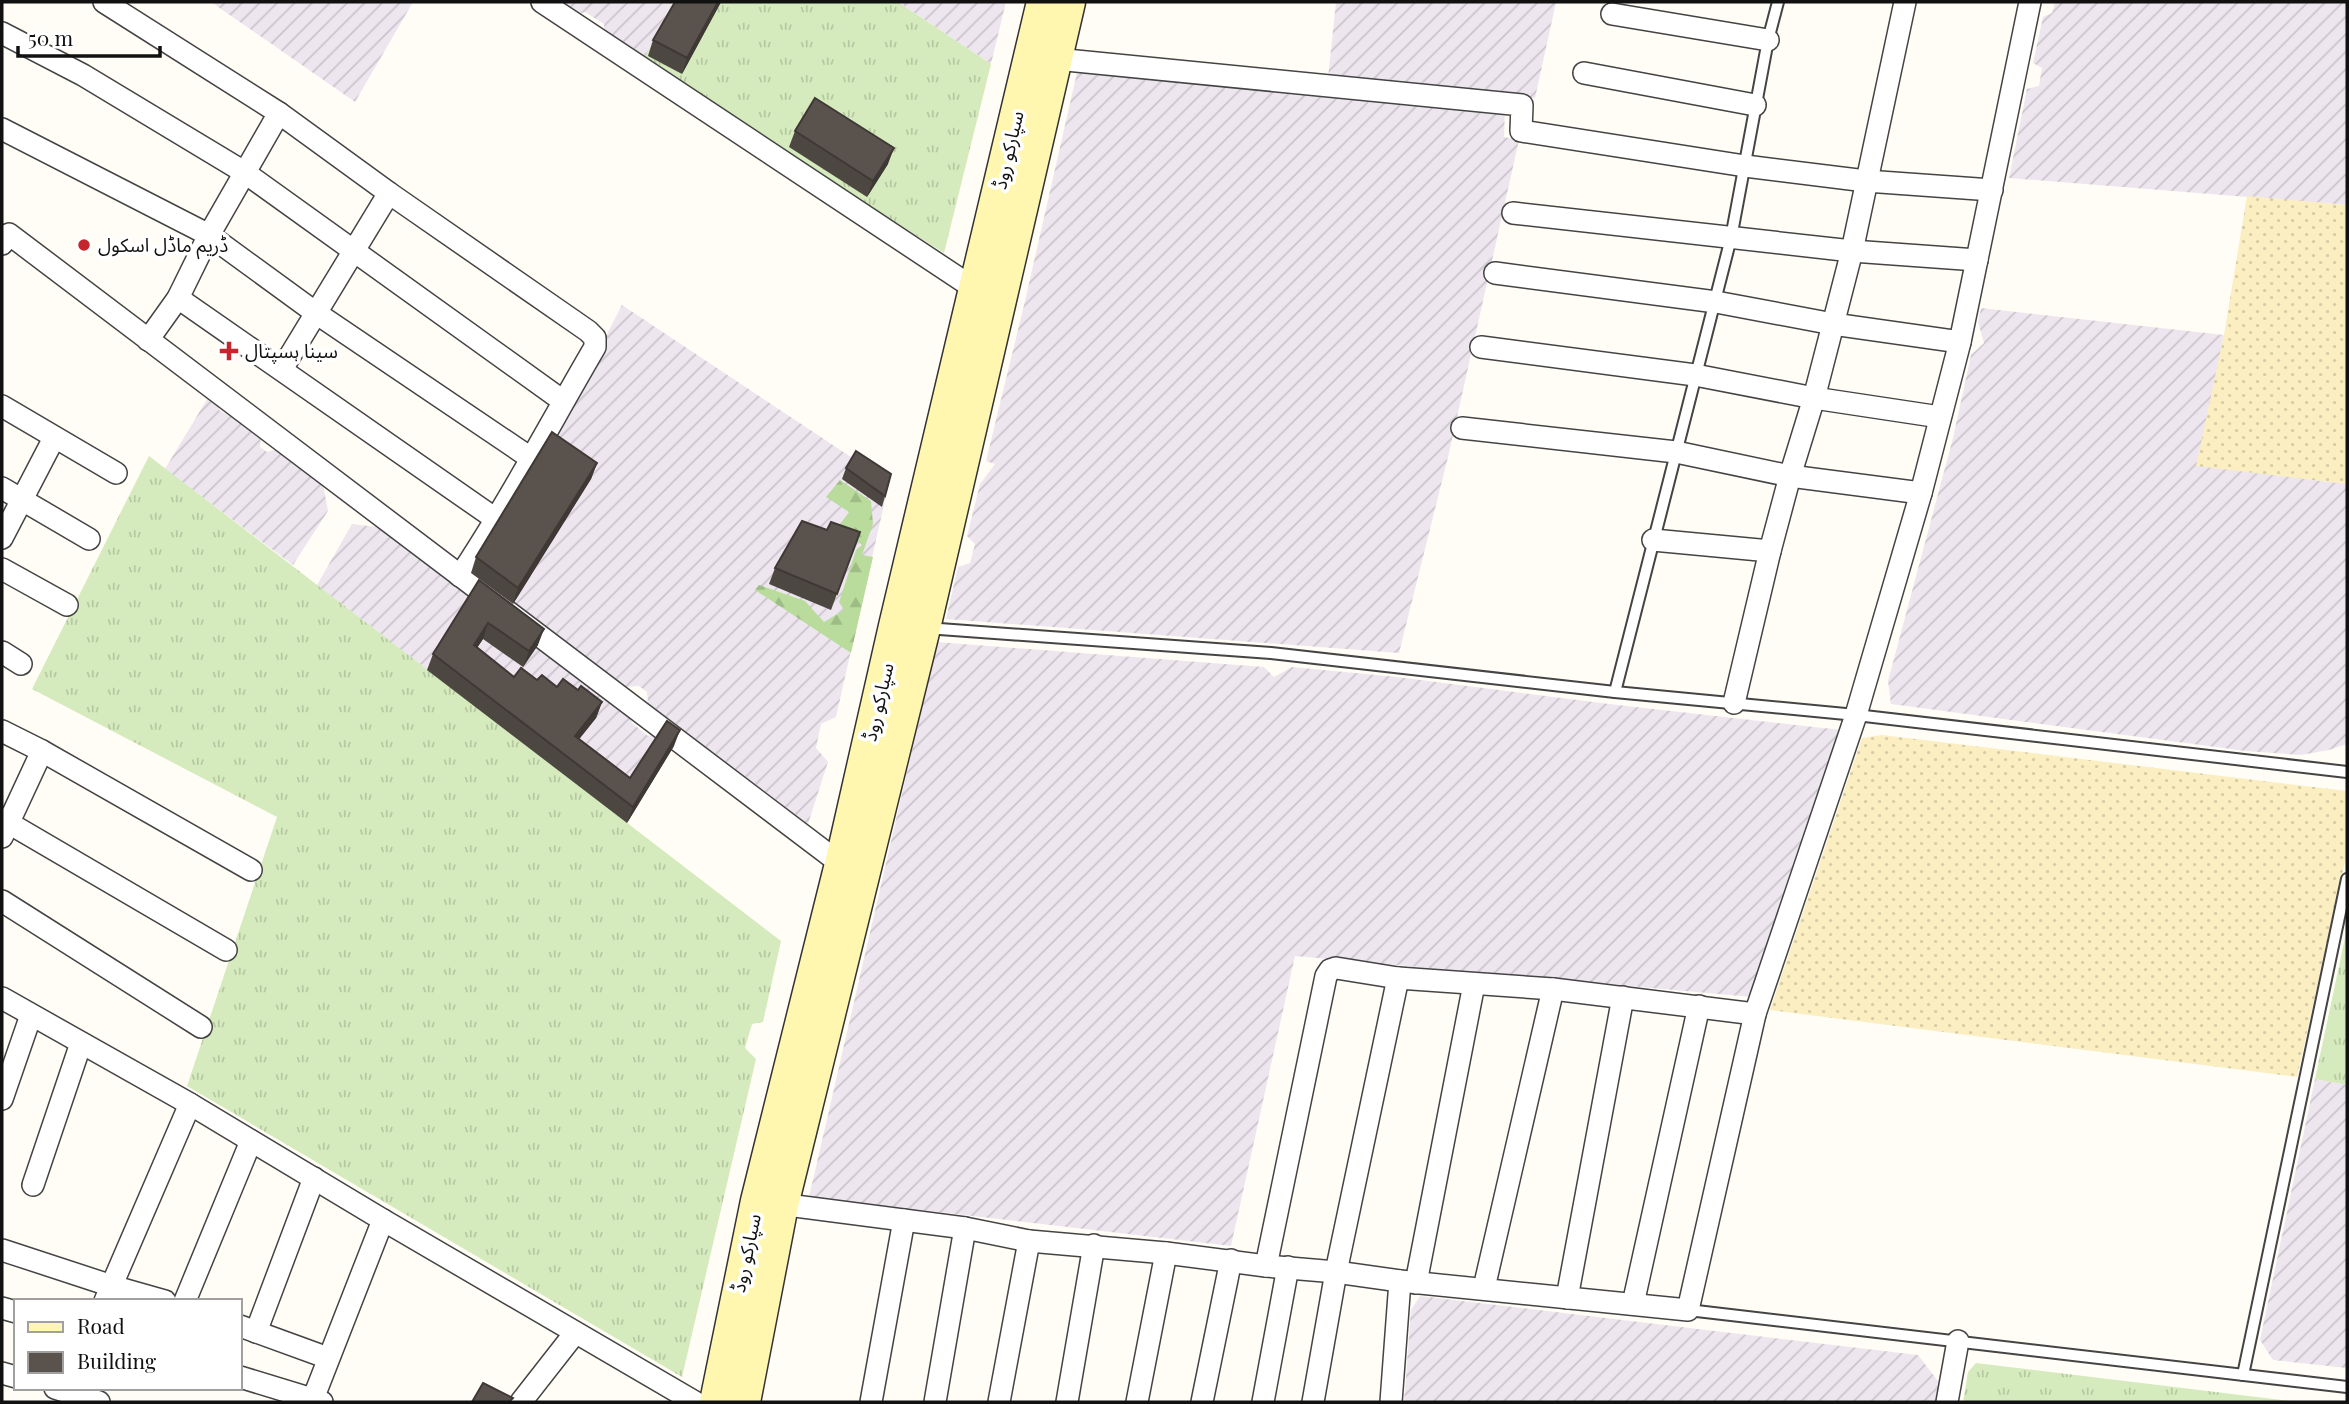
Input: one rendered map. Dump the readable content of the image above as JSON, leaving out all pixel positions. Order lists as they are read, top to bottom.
{
  "streets": {
    "street": ["سپارکو روڈ"]
  },
  "places": {
    "other": ["ڈریم ماڈل اسکول"],
    "health": ["سینا ہسپتال"]
  },
  "legend": ["Road", "Building"],
  "scale_bar": "50 m"
}
